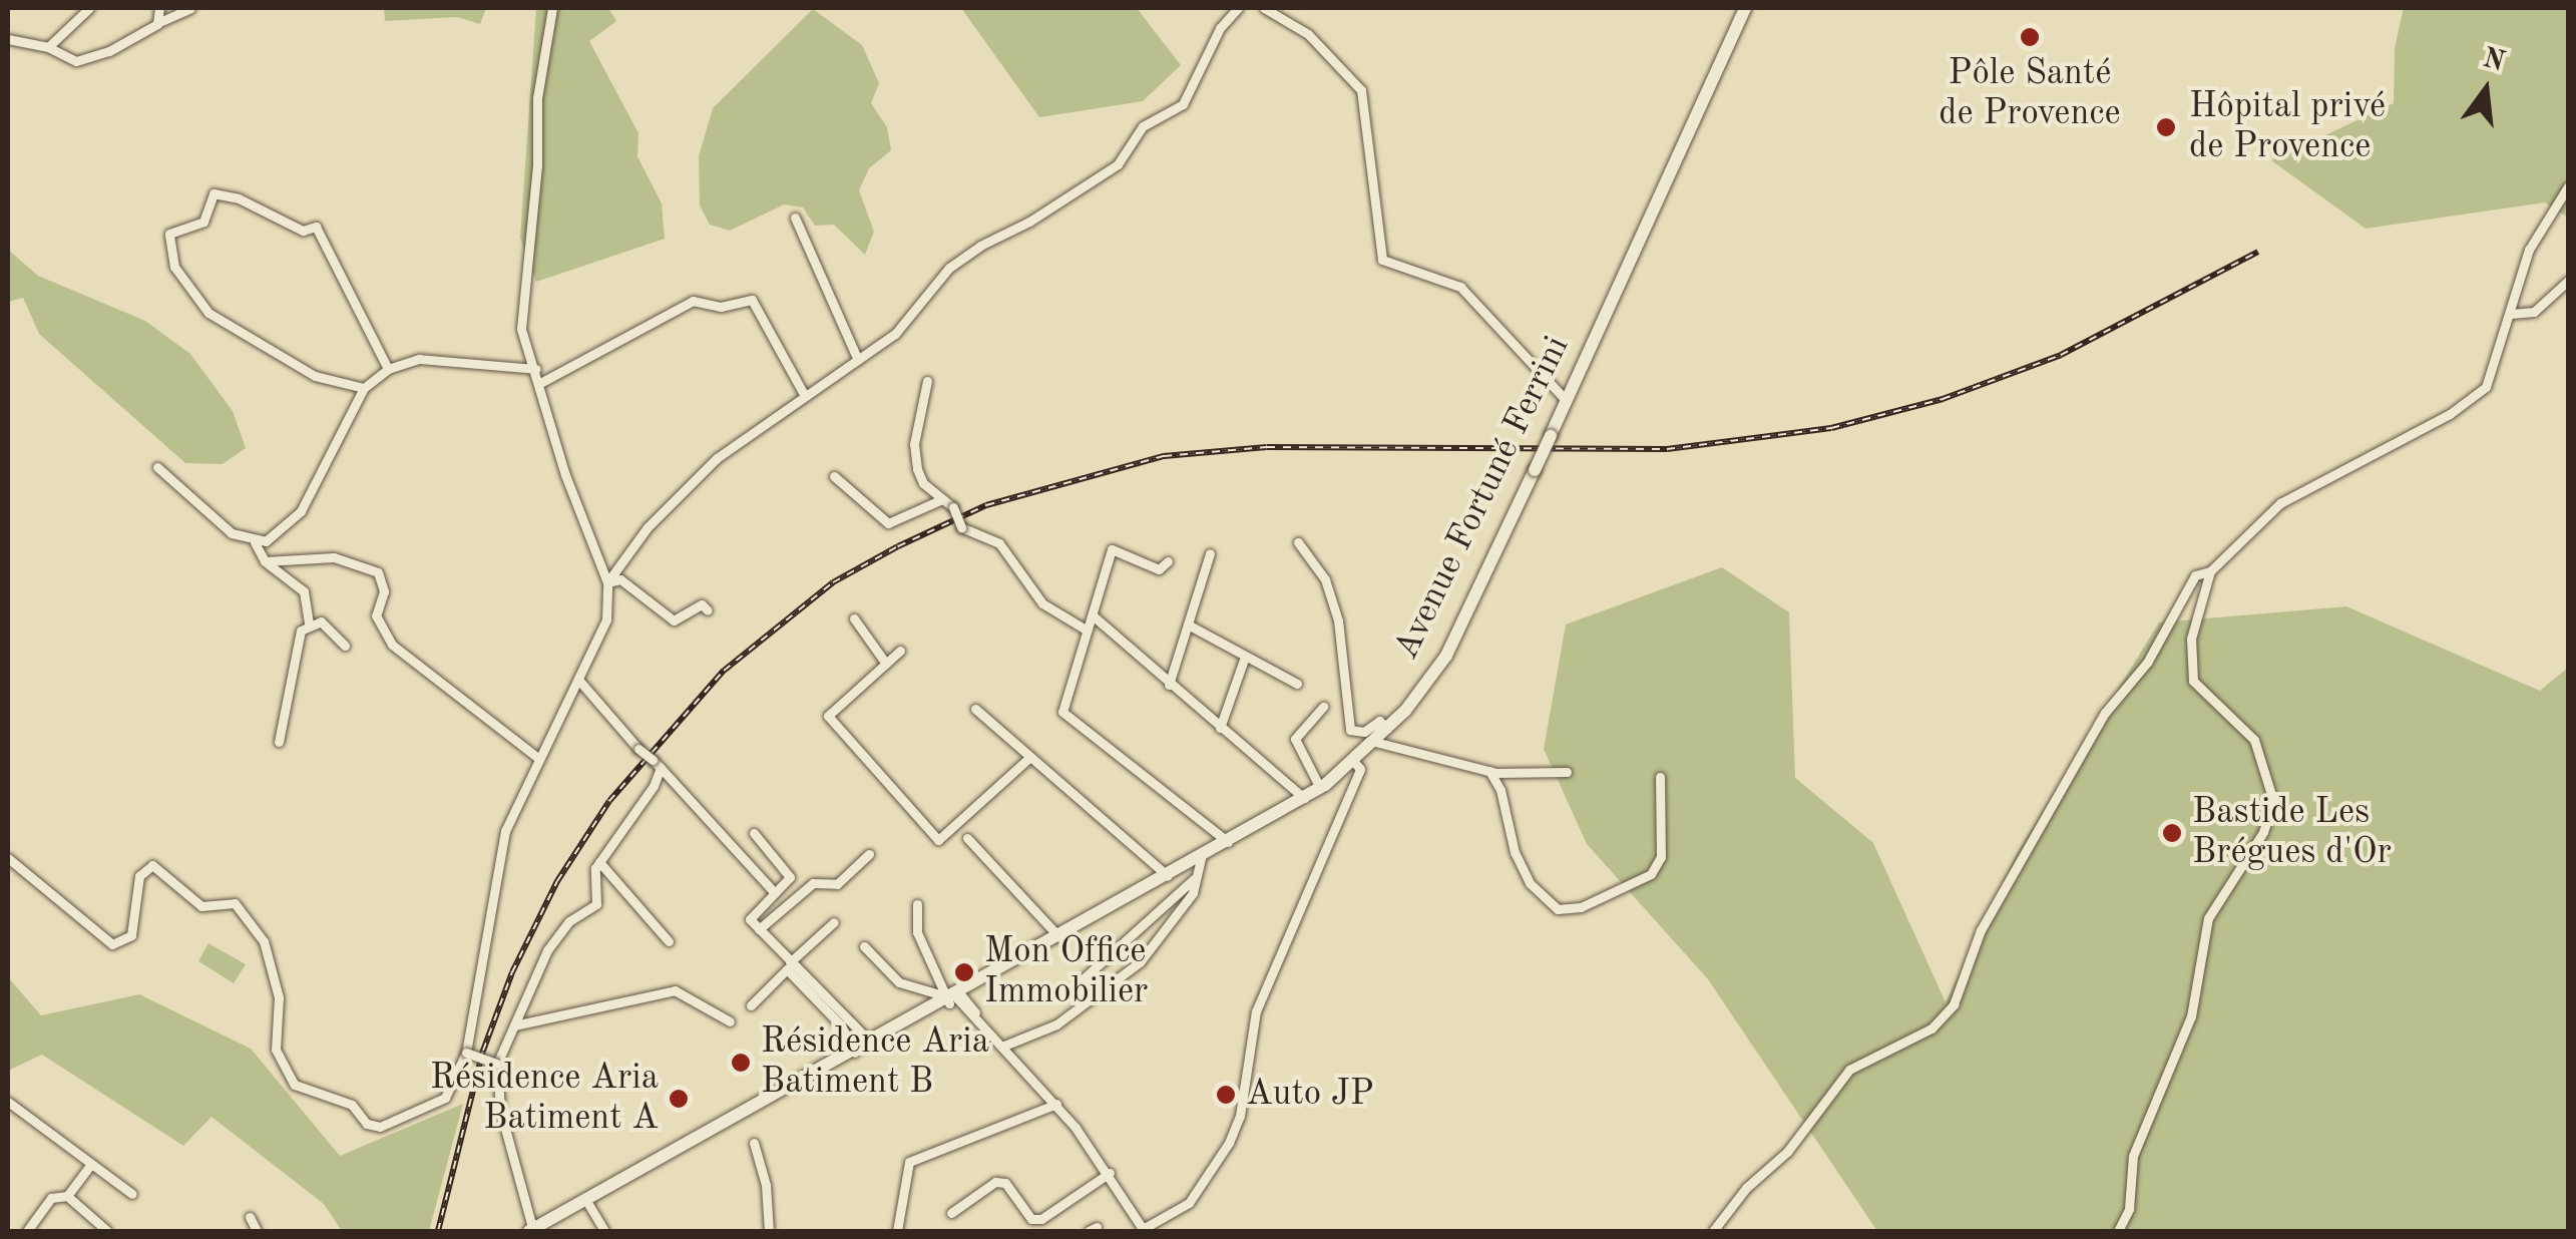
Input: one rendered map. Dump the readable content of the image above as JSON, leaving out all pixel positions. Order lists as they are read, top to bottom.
{
  "streets": {
    "main road": ["Avenue Fortuné Ferrini"]
  },
  "places": [
    "Pôle Santé de Provence",
    "Hôpital privé de Provence",
    "Bastide Les Brégues d'Or",
    "Mon Office Immobilier",
    "Résidence Aria Batiment B",
    "Auto JP",
    "Résidence Aria Batiment A"
  ],
  "north": "top"
}
